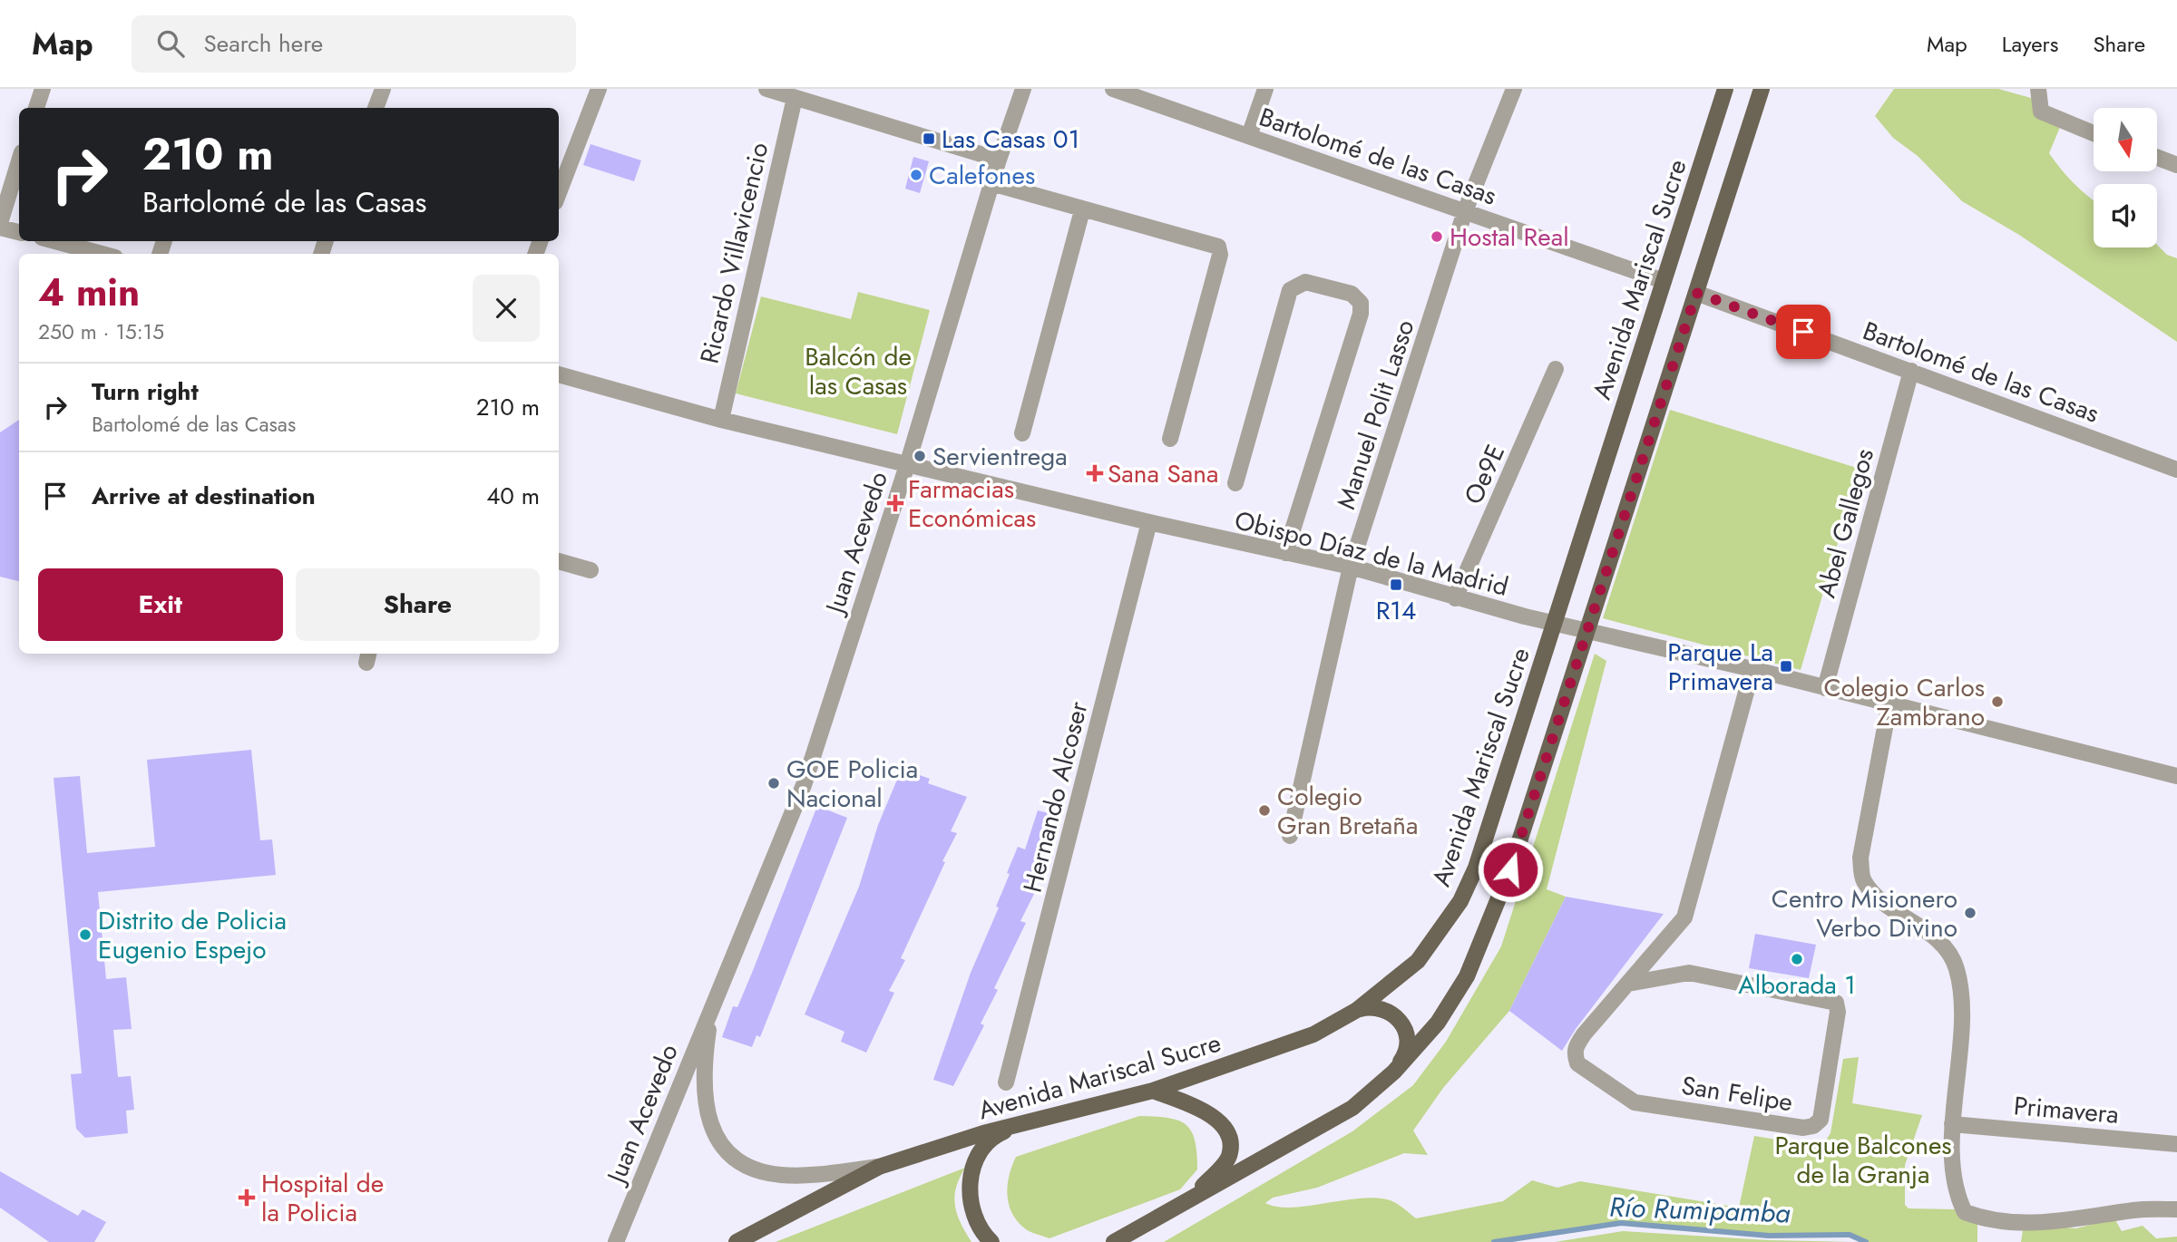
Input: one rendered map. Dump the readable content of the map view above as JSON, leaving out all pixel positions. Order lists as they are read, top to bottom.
{
  "streets": {
    "main road": ["Avenida Mariscal Sucre"],
    "street": [
      "Bartolomé de las Casas",
      "Ricardo Villavicencio",
      "Manuel Polit Lasso",
      "Oe9E",
      "Abel Gallegos",
      "Juan Acevedo",
      "Obispo Díaz de la Madrid",
      "Hernando Alcoser",
      "San Felipe",
      "Primavera"
    ]
  },
  "crossings": [
    ["Bartolomé de las Casas", "Avenida Mariscal Sucre"],
    ["Bartolomé de las Casas", "Manuel Polit Lasso"],
    ["Bartolomé de las Casas", "Abel Gallegos"],
    ["Ricardo Villavicencio", "Obispo Díaz de la Madrid"],
    ["Avenida Mariscal Sucre", "Juan Acevedo"],
    ["Manuel Polit Lasso", "Obispo Díaz de la Madrid"],
    ["Oe9E", "Obispo Díaz de la Madrid"],
    ["Abel Gallegos", "Obispo Díaz de la Madrid"],
    ["Juan Acevedo", "Obispo Díaz de la Madrid"],
    ["Obispo Díaz de la Madrid", "Hernando Alcoser"],
    ["Obispo Díaz de la Madrid", "San Felipe"]
  ],
  "water": ["Río Rumipamba"],
  "parks": ["Balcón de las Casas", "Parque Balcones de la Granja"],
  "places": {
    "transit": ["Las Casas 01", "R14", "Parque La Primavera"],
    "other": [
      "Calefones",
      "Hostal Real",
      "Servientrega",
      "Colegio Carlos Zambrano",
      "GOE Policia Nacional",
      "Colegio Gran Bretaña",
      "Centro Misionero Verbo Divino",
      "Distrito de Policia Eugenio Espejo",
      "Alborada 1"
    ],
    "health": ["Sana Sana", "Farmacias Económicas", "Hospital de la Policia"]
  },
  "north": "bottom",
  "page": {
    "header": "Map",
    "search": "Search here",
    "nav": ["Map", "Layers", "Share"],
    "turn": ["210 m", "Bartolomé de las Casas"],
    "heading": ["4 min", "250 m · 15:15"],
    "list": [
      {
        "name": "Turn right",
        "note": "Bartolomé de las Casas",
        "value": "210 m"
      },
      {
        "name": "Arrive at destination",
        "value": "40 m"
      }
    ],
    "buttons": ["Exit", "Share"]
  }
}
